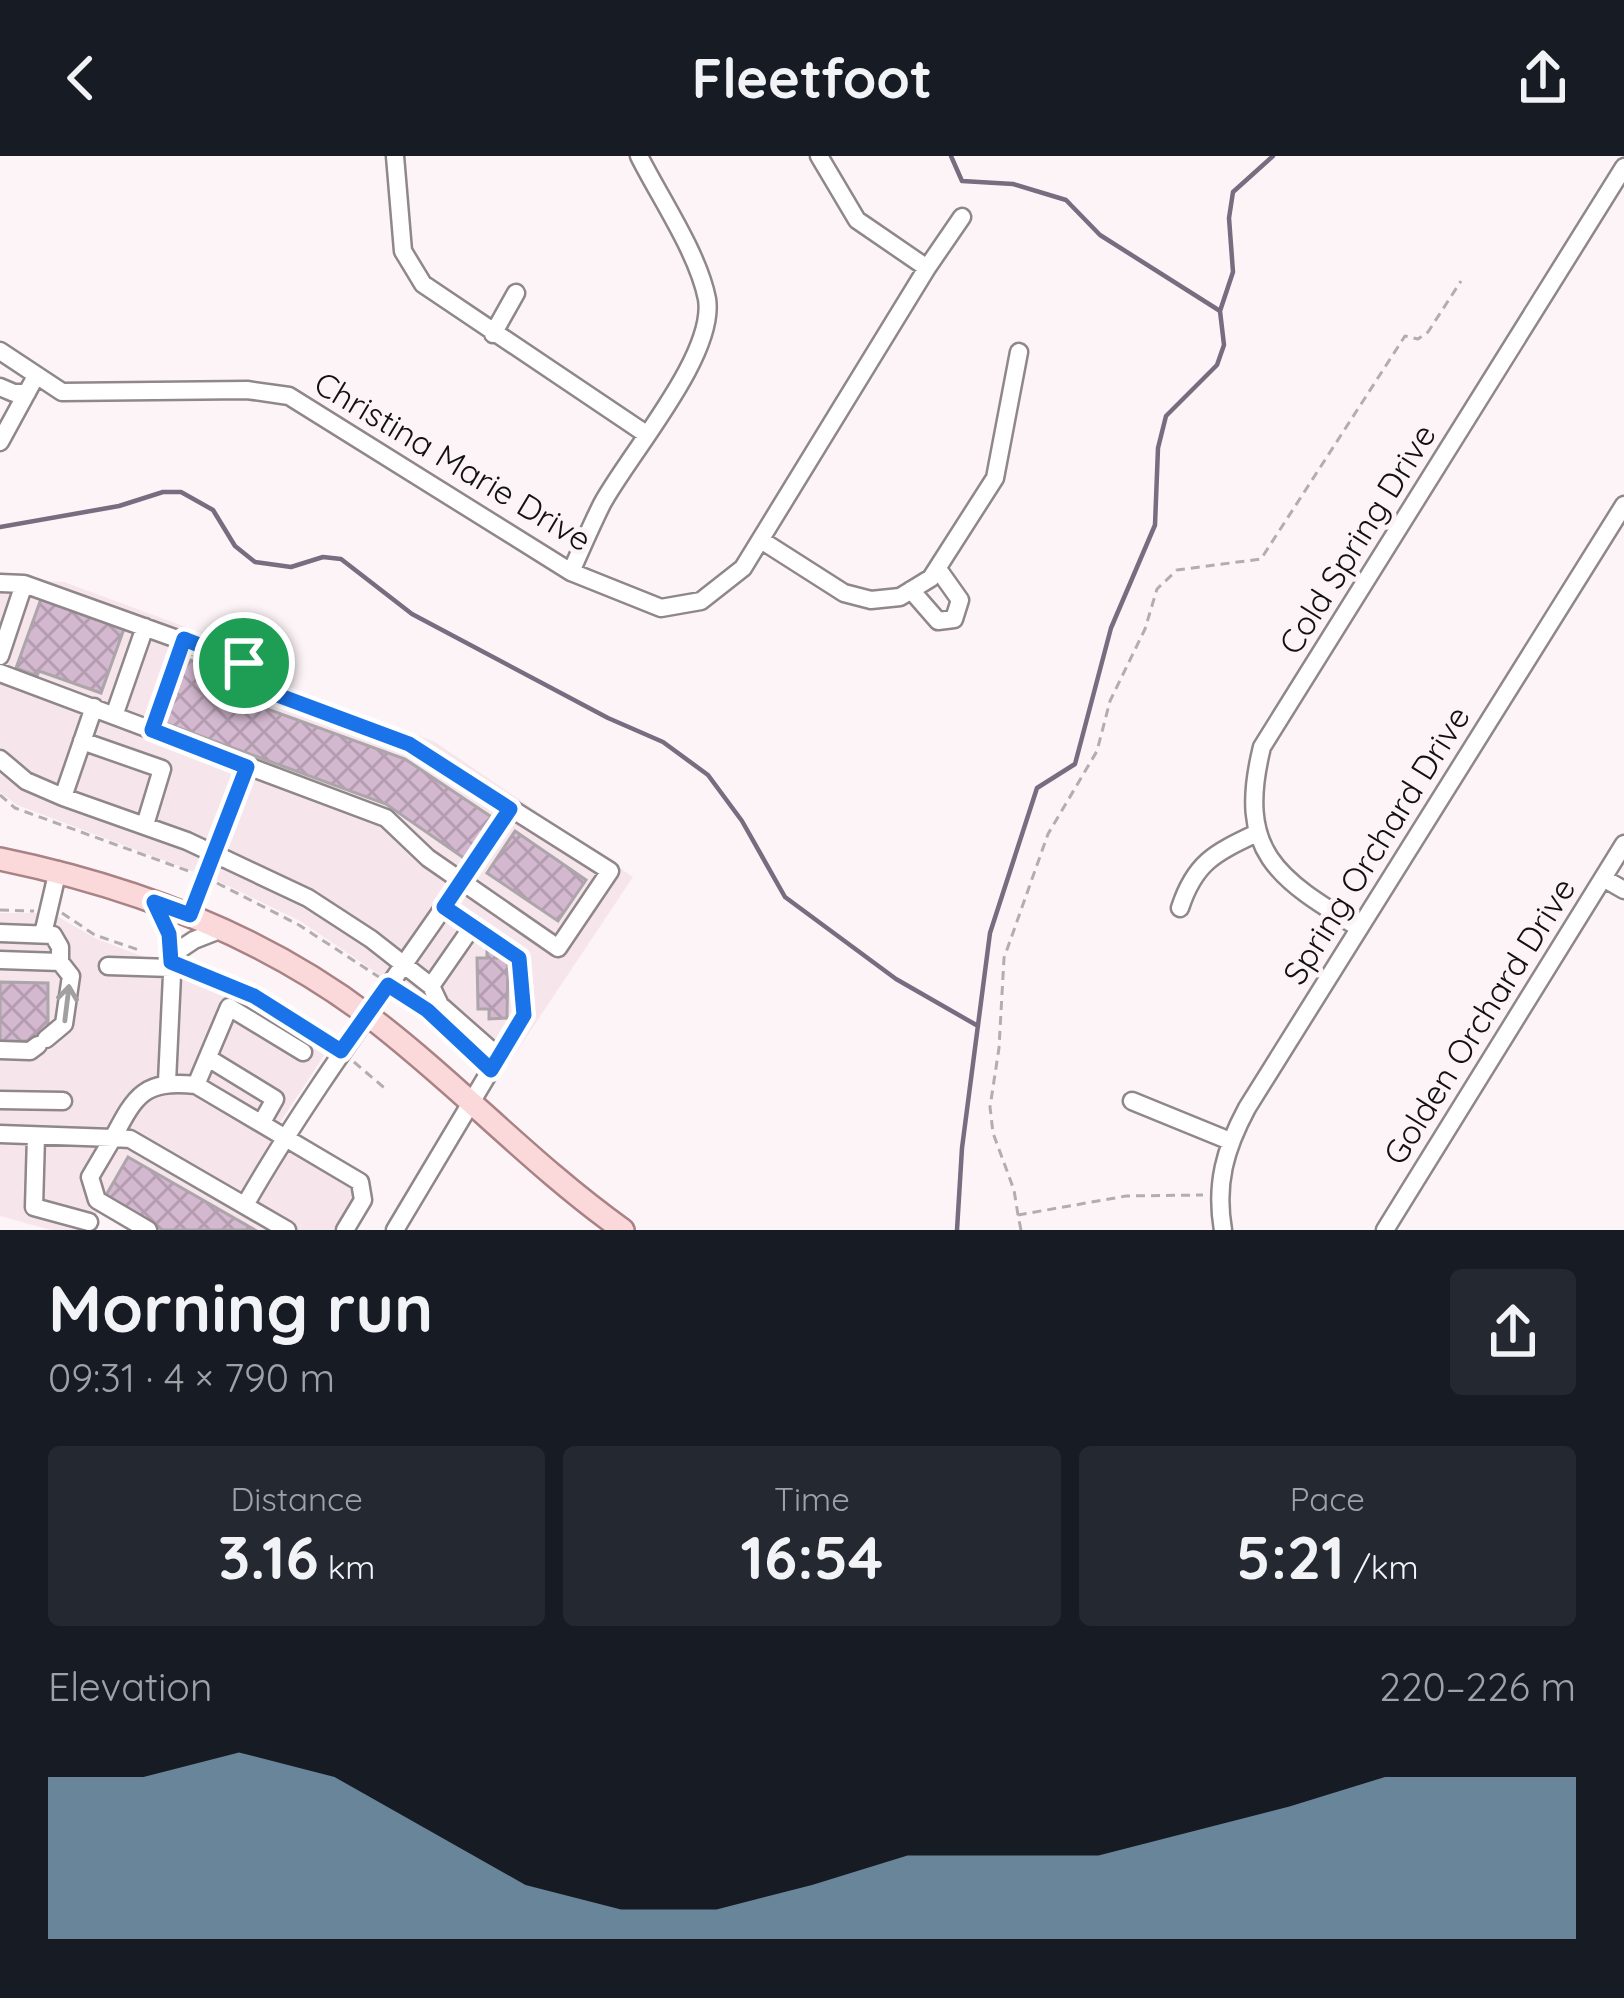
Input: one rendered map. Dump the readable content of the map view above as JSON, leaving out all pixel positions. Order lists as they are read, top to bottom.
{
  "streets": {
    "street": [
      "Christina Marie Drive",
      "Cold Spring Drive",
      "Spring Orchard Drive",
      "Golden Orchard Drive"
    ]
  },
  "page": {
    "header": "Fleetfoot",
    "heading": ["Morning run", "09:31 · 4 × 790 m"],
    "stats": [
      ["Distance", "3.16 km"],
      ["Time", "16:54"],
      ["Pace", "5:21 /km"]
    ],
    "chart": ["Elevation", "220–226 m"]
  }
}
